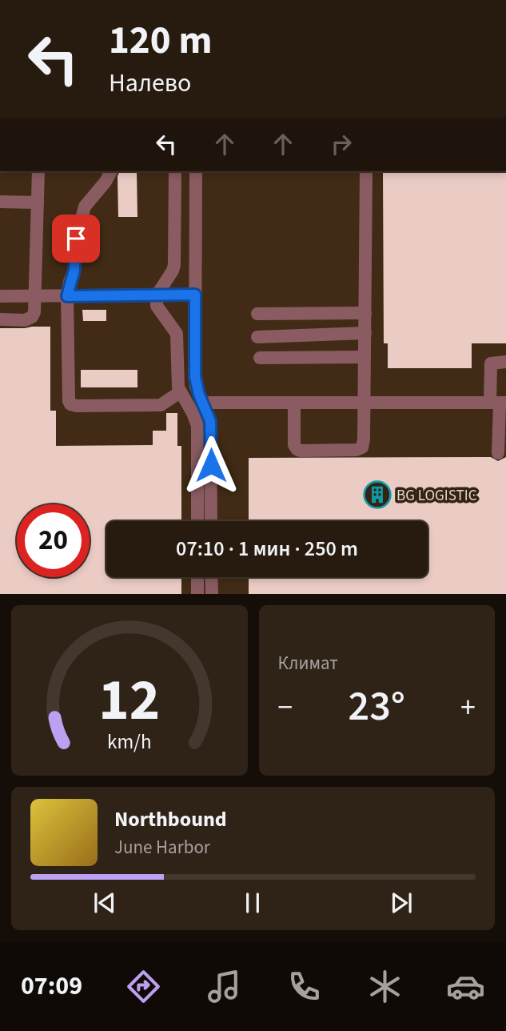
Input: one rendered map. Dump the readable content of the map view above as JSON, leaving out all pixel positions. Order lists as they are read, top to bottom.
{
  "places": {
    "building": ["BG LOGISTIC"]
  },
  "page": {
    "turn": ["120 m", "Налево"],
    "limit": "20",
    "trip": "07:10 · 1 мин · 250 m",
    "tile": "Климат",
    "heat": ["−", "23°", "+"],
    "song": ["Northbound", "June Harbor"],
    "tabs": "07:09",
    "gauge": ["12", "km/h"]
  }
}
